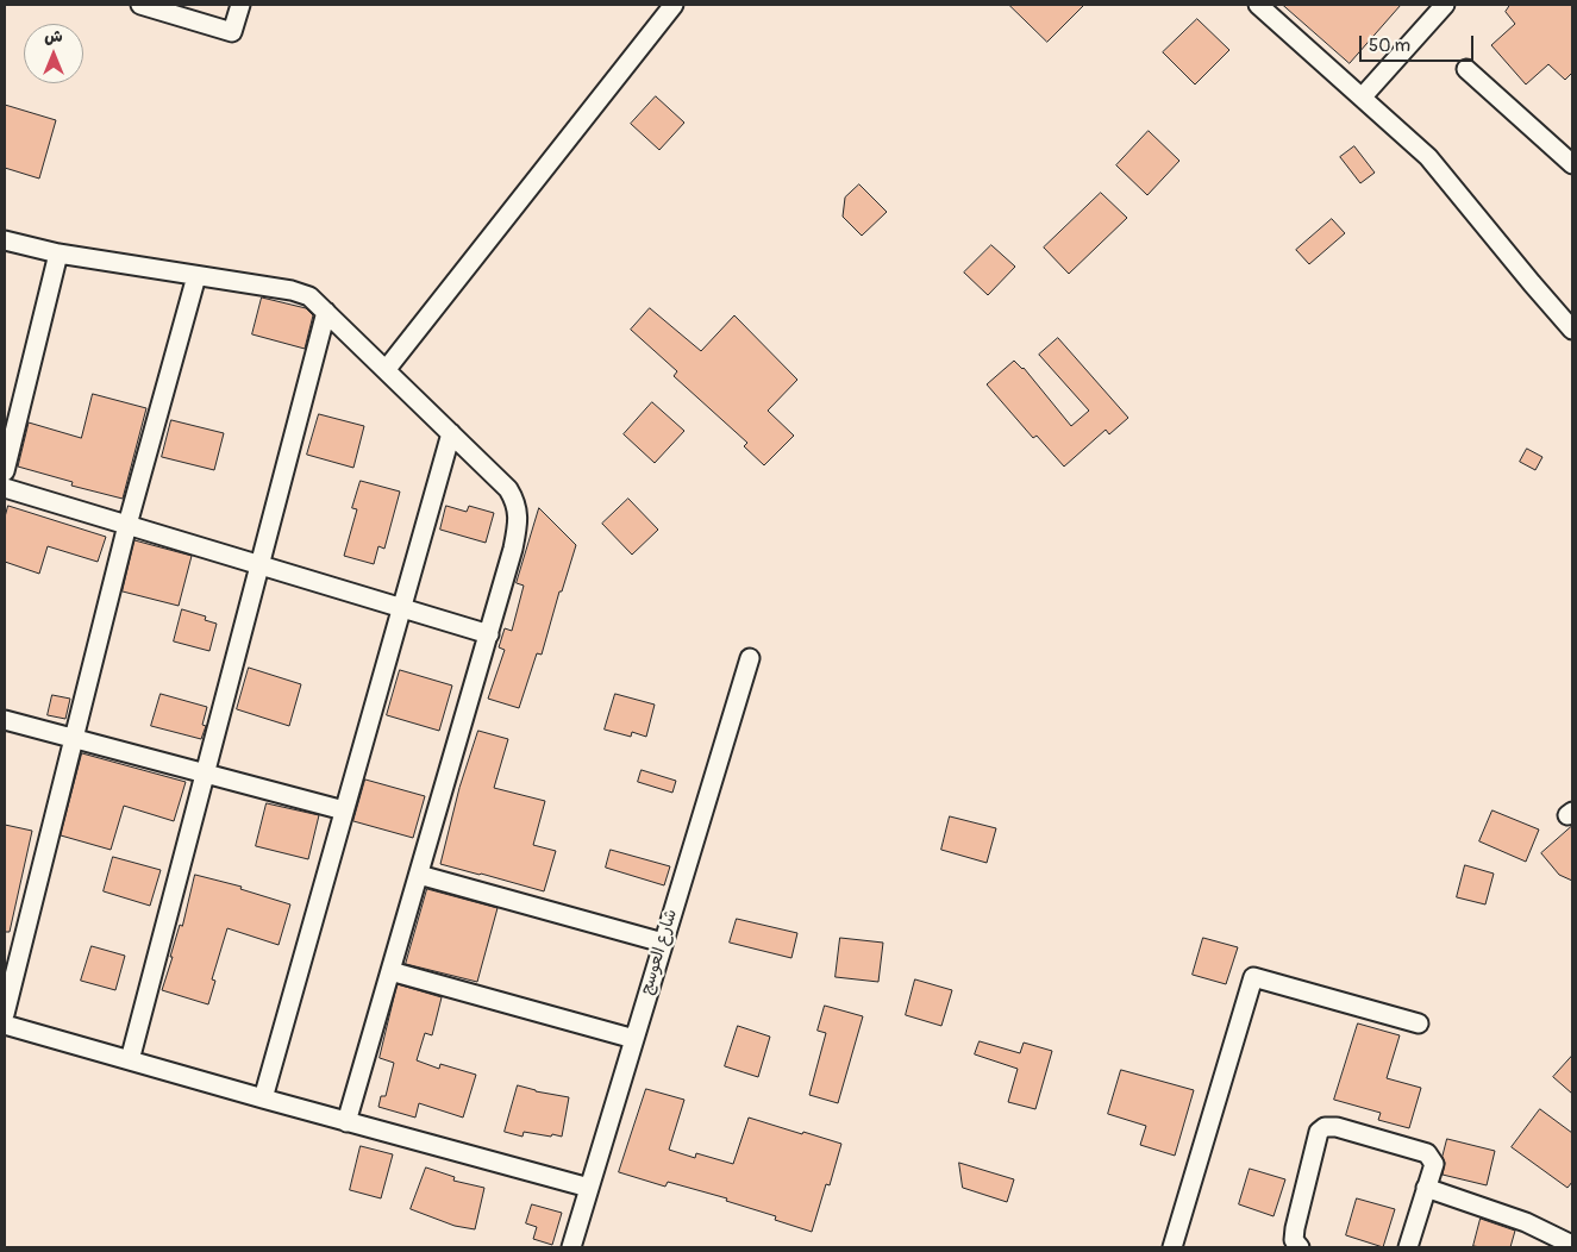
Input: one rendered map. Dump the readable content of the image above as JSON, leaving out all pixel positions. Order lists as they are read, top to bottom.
{
  "streets": {
    "street": ["شارع العوسج"]
  },
  "scale_bar": "50 m",
  "north": "top"
}
